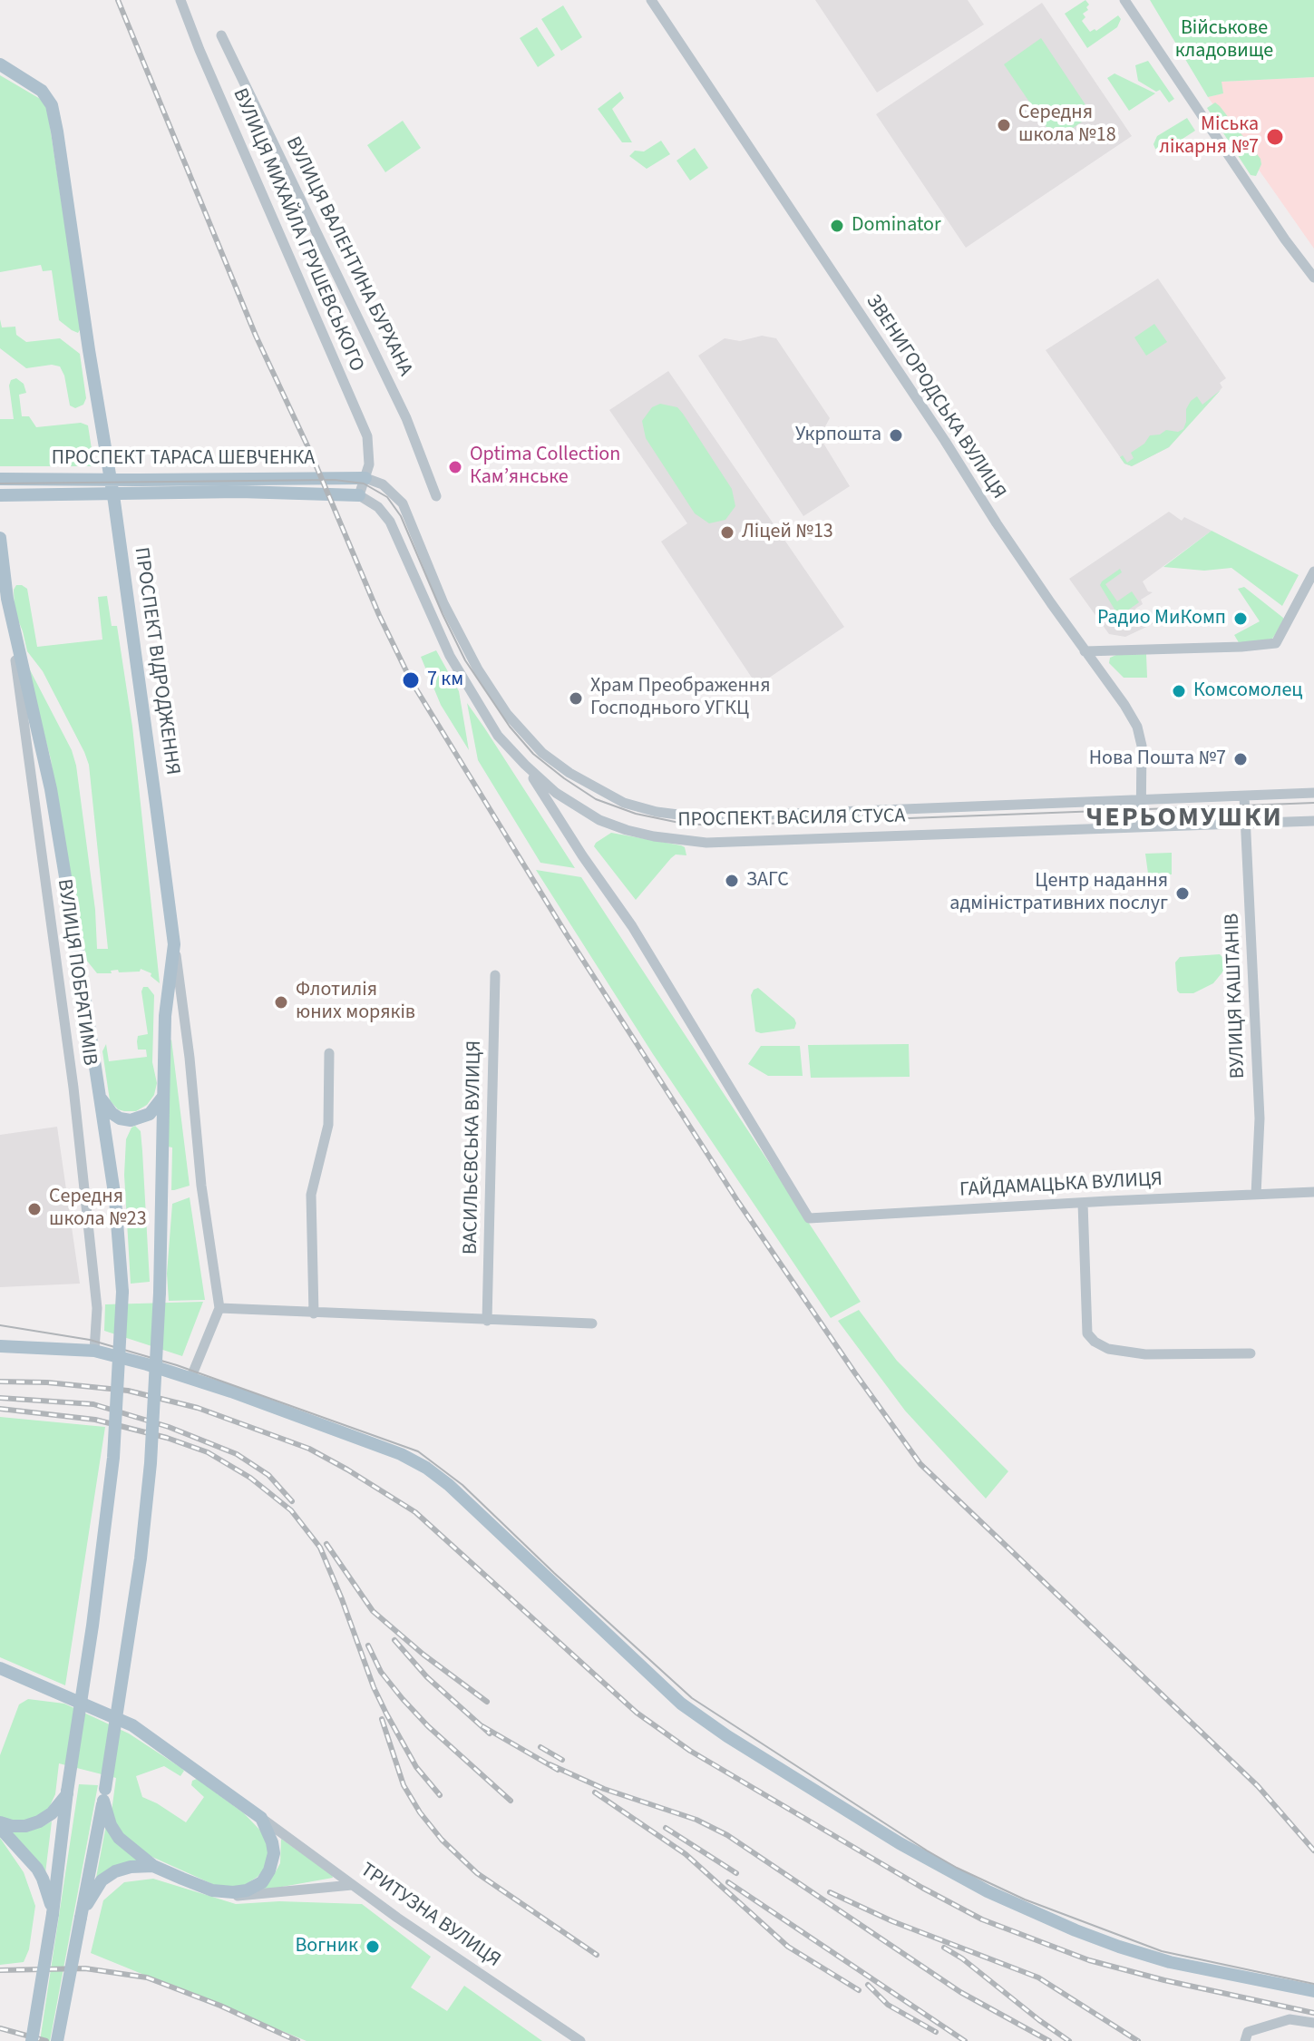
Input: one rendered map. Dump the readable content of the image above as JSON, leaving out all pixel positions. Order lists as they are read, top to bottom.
{
  "streets": {
    "main road": ["ПРОСПЕКТ ТАРАСА ШЕВЧЕНКА", "ПРОСПЕКТ ВІДРОДЖЕННЯ"],
    "street": [
      "ВУЛИЦЯ МИХАЙЛА ГРУШЕВСЬКОГО",
      "ВУЛИЦЯ ВАЛЕНТИНА БУРХАНА",
      "ЗВЕНИГОРОДСЬКА ВУЛИЦЯ",
      "ПРОСПЕКТ ВАСИЛЯ СТУСА",
      "ВУЛИЦЯ ПОБРАТИМІВ",
      "ВУЛИЦЯ КАШТАНІВ",
      "ВАСИЛЬЄВСЬКА ВУЛИЦЯ",
      "ГАЙДАМАЦЬКА ВУЛИЦЯ",
      "ТРИТУЗНА ВУЛИЦЯ"
    ]
  },
  "crossings": [
    ["ВУЛИЦЯ МИХАЙЛА ГРУШЕВСЬКОГО", "ПРОСПЕКТ ТАРАСА ШЕВЧЕНКА"],
    ["ВУЛИЦЯ МИХАЙЛА ГРУШЕВСЬКОГО", "ПРОСПЕКТ ВАСИЛЯ СТУСА"],
    ["ЗВЕНИГОРОДСЬКА ВУЛИЦЯ", "ПРОСПЕКТ ВАСИЛЯ СТУСА"],
    ["ПРОСПЕКТ ТАРАСА ШЕВЧЕНКА", "ПРОСПЕКТ ВІДРОДЖЕННЯ"],
    ["ПРОСПЕКТ ТАРАСА ШЕВЧЕНКА", "ПРОСПЕКТ ВАСИЛЯ СТУСА"],
    ["ПРОСПЕКТ ВАСИЛЯ СТУСА", "ВУЛИЦЯ КАШТАНІВ"],
    ["ПРОСПЕКТ ВАСИЛЯ СТУСА", "ГАЙДАМАЦЬКА ВУЛИЦЯ"],
    ["ВУЛИЦЯ КАШТАНІВ", "ГАЙДАМАЦЬКА ВУЛИЦЯ"]
  ],
  "districts": ["ЧЕРЬОМУШКИ"],
  "parks": ["Військове кладовище"],
  "places": [
    "Середня школа №18",
    "Міська лікарня №7",
    "Dominator",
    "Укрпошта",
    "Optima Collection Кам’янське",
    "Ліцей №13",
    "Радио МиКомп",
    "7 км",
    "Комсомолец",
    "Храм Преображення Господнього УГКЦ",
    "Нова Пошта №7",
    "ЗАГС",
    "Центр надання адміністративних послуг",
    "Флотилія юних моряків",
    "Середня школа №23",
    "Вогник"
  ]
}
